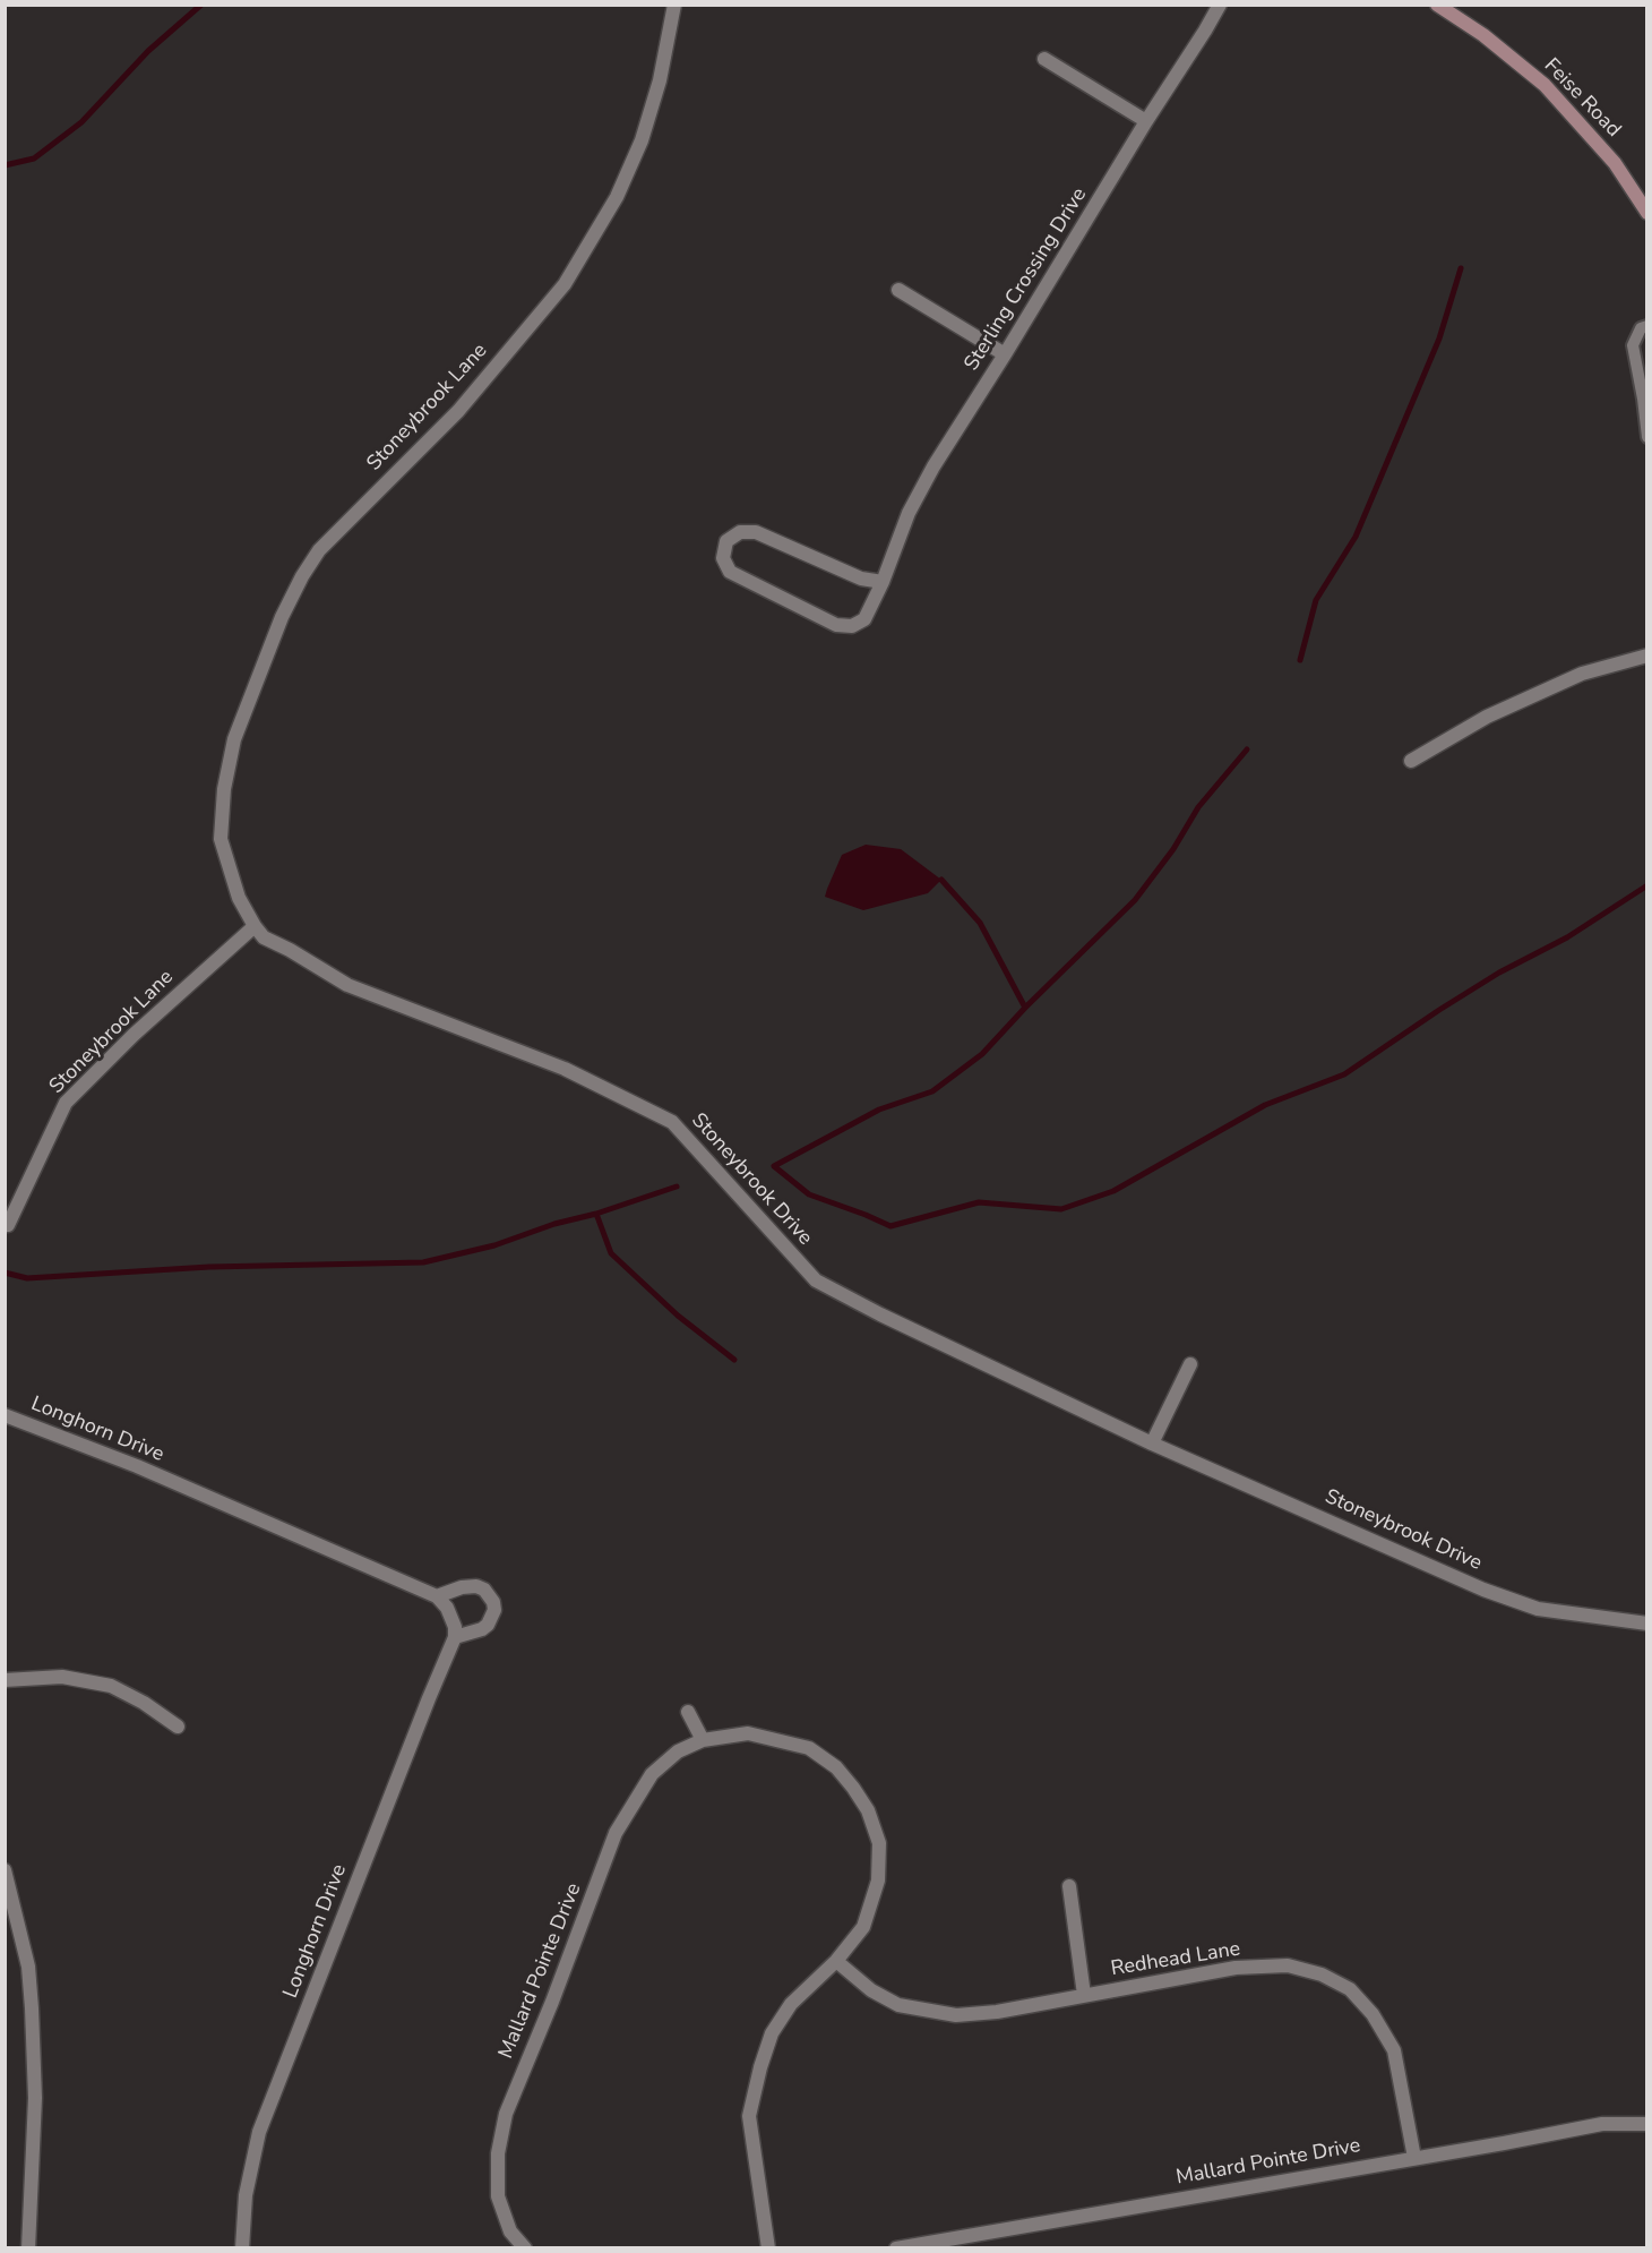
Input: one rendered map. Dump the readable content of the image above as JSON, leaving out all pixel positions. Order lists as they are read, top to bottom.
{
  "streets": {
    "main road": ["Feise Road"],
    "street": [
      "Sterling Crossing Drive",
      "Stoneybrook Lane",
      "Stoneybrook Drive",
      "Longhorn Drive",
      "Redhead Lane",
      "Mallard Pointe Drive"
    ]
  },
  "crossings": [
    ["Stoneybrook Lane", "Stoneybrook Drive"],
    ["Redhead Lane", "Mallard Pointe Drive"]
  ]
}
